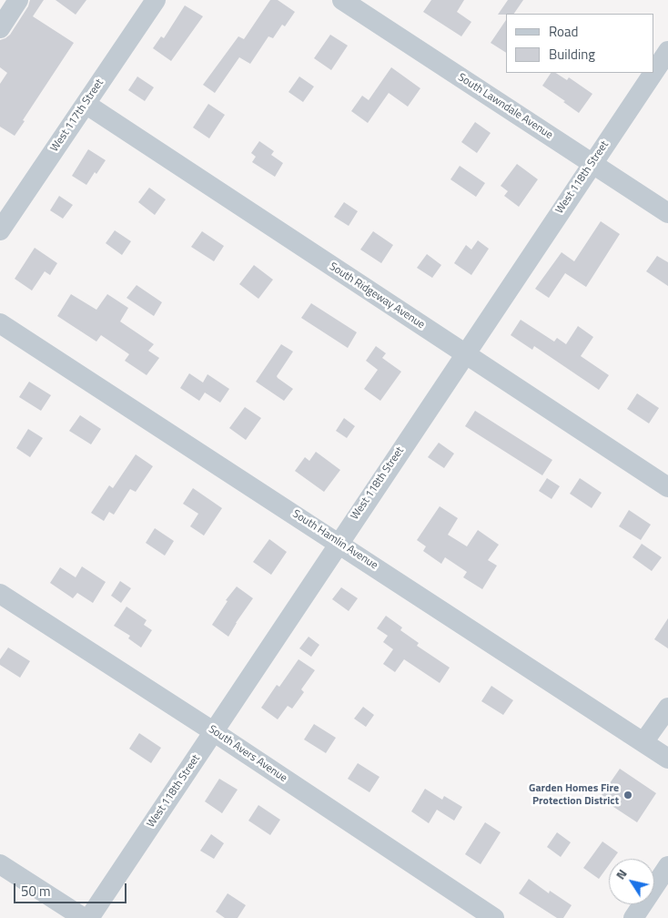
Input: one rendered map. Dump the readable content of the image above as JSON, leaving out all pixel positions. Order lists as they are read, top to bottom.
{
  "streets": {
    "street": [
      "South Lawndale Avenue",
      "West 117th Street",
      "West 118th Street",
      "South Ridgeway Avenue",
      "South Hamlin Avenue",
      "South Avers Avenue"
    ]
  },
  "crossings": [
    ["South Lawndale Avenue", "West 118th Street"],
    ["West 117th Street", "South Ridgeway Avenue"],
    ["West 118th Street", "South Ridgeway Avenue"],
    ["West 118th Street", "South Hamlin Avenue"],
    ["West 118th Street", "South Avers Avenue"]
  ],
  "places": ["Garden Homes Fire Protection District"],
  "legend": ["Road", "Building"],
  "scale_bar": "50 m",
  "north": "top left"
}
